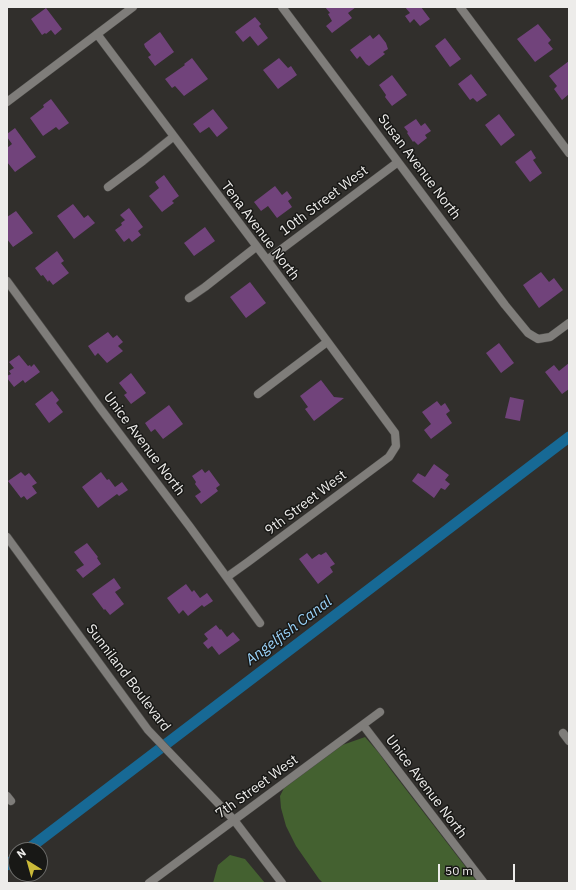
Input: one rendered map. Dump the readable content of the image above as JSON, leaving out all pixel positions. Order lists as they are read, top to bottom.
{
  "streets": {
    "street": [
      "Susan Avenue North",
      "10th Street West",
      "Tena Avenue North",
      "Unice Avenue North",
      "9th Street West",
      "Sunniland Boulevard",
      "7th Street West"
    ]
  },
  "crossings": [
    ["Susan Avenue North", "10th Street West"],
    ["10th Street West", "Tena Avenue North"],
    ["Tena Avenue North", "9th Street West"],
    ["Unice Avenue North", "9th Street West"],
    ["Unice Avenue North", "7th Street West"],
    ["Sunniland Boulevard", "7th Street West"]
  ],
  "water": ["Angelfish Canal"],
  "scale_bar": "50 m",
  "north": "top left"
}
